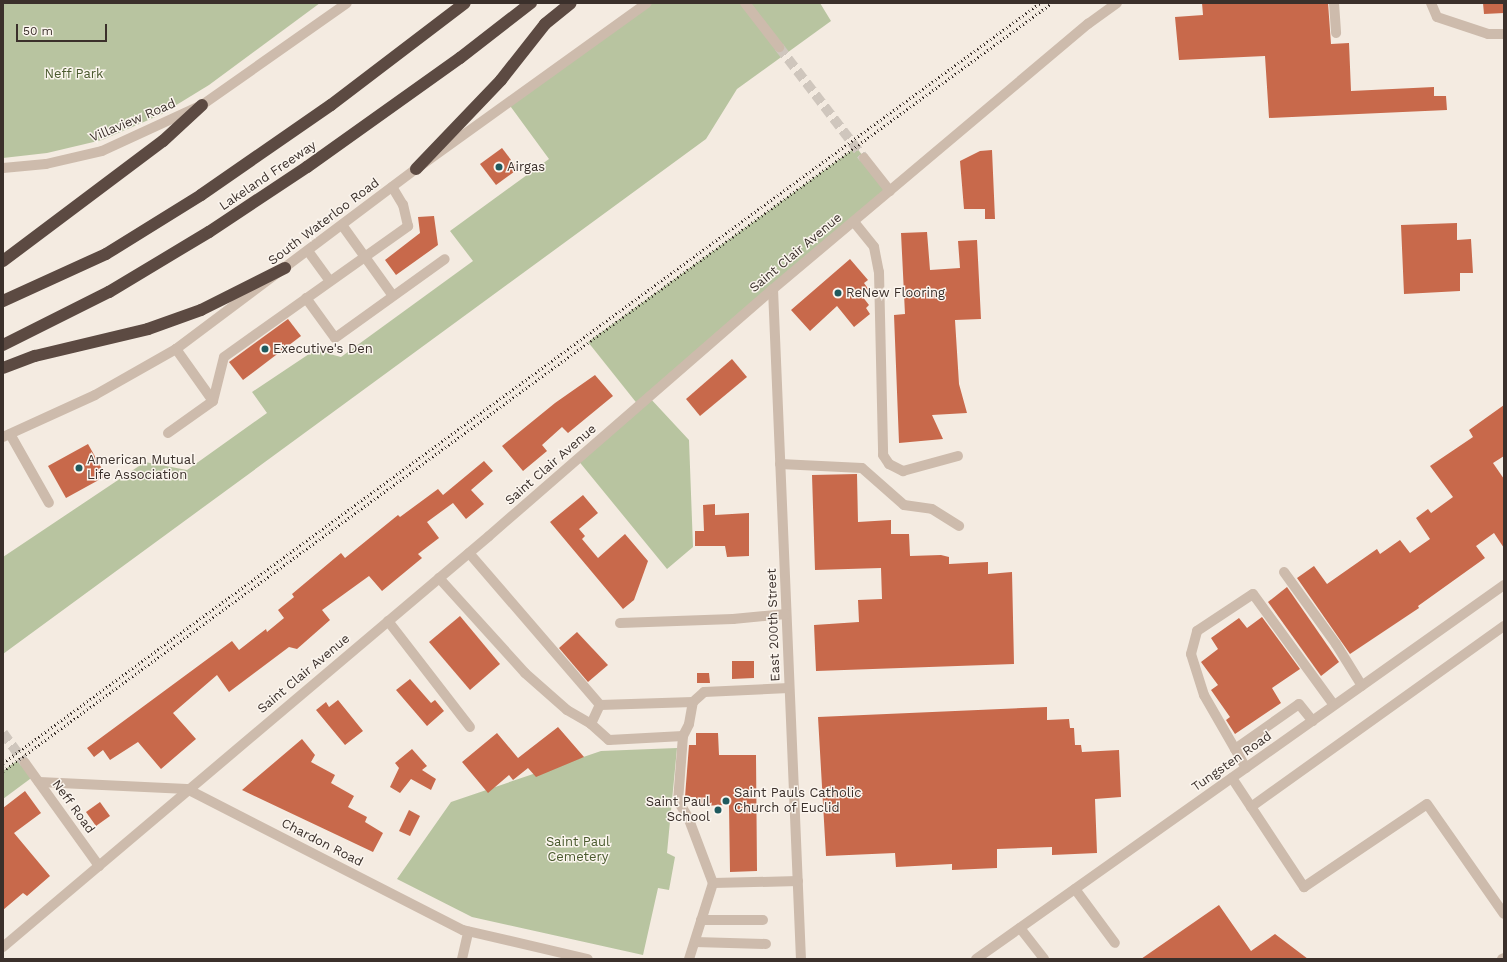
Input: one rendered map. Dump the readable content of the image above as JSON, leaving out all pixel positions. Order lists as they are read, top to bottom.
{
  "streets": {
    "highway": ["Lakeland Freeway"],
    "street": [
      "Villaview Road",
      "South Waterloo Road",
      "Saint Clair Avenue",
      "East 200th Street",
      "Tungsten Road",
      "Neff Road",
      "Chardon Road"
    ]
  },
  "crossings": [
    ["Saint Clair Avenue", "East 200th Street"],
    ["Saint Clair Avenue", "Neff Road"],
    ["Saint Clair Avenue", "Chardon Road"],
    ["Neff Road", "Chardon Road"]
  ],
  "parks": ["Neff Park", "Saint Paul Cemetery"],
  "places": [
    "Airgas",
    "ReNew Flooring",
    "Executive's Den",
    "American Mutual Life Association",
    "Saint Pauls Catholic Church of Euclid",
    "Saint Paul School"
  ],
  "scale_bar": "50 m"
}
